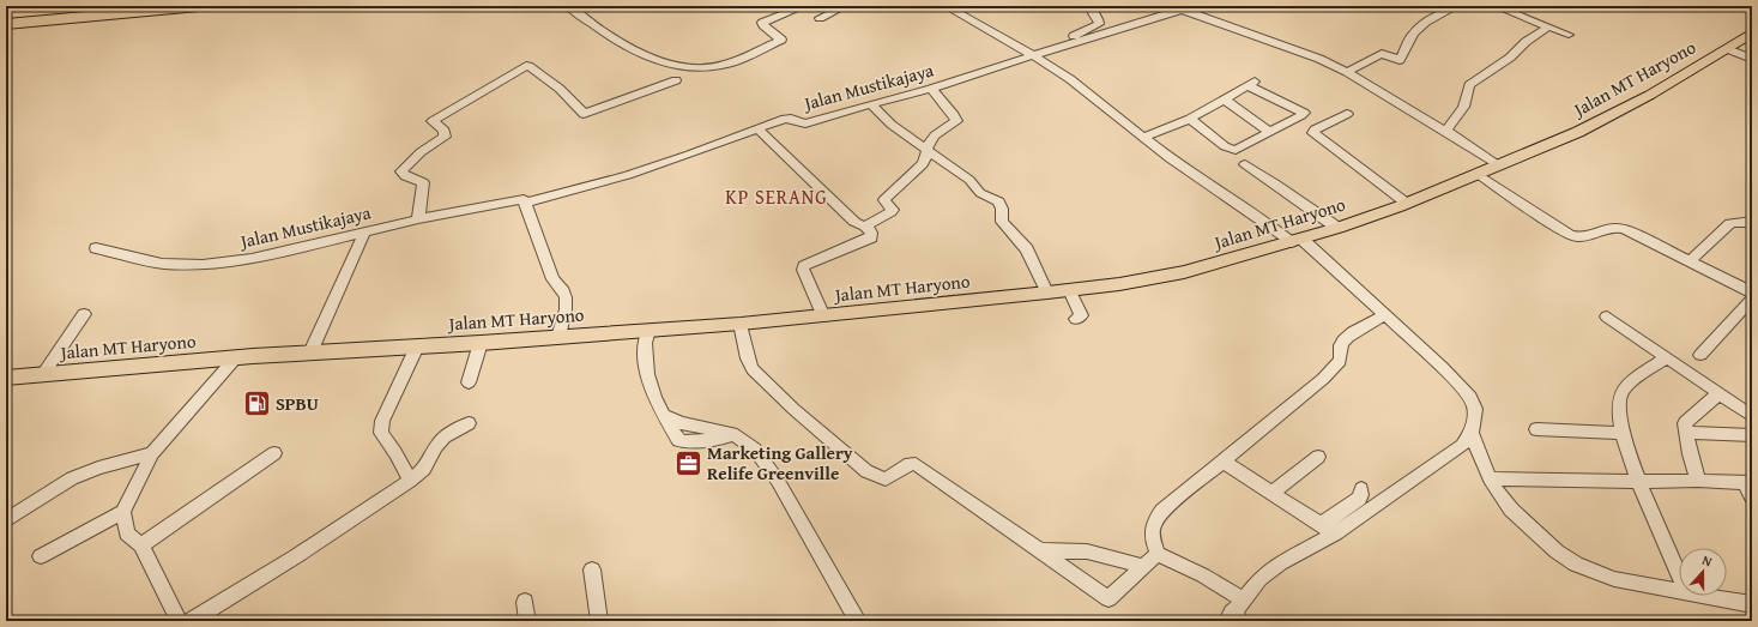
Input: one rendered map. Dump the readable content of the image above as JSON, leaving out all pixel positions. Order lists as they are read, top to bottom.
{
  "streets": {
    "main road": ["Jalan MT Haryono"],
    "street": ["Jalan Mustikajaya"]
  },
  "districts": ["KP SERANG"],
  "places": {
    "fuel station": ["SPBU"],
    "office": ["Marketing Gallery Relife Greenville"]
  },
  "north": "top"
}
